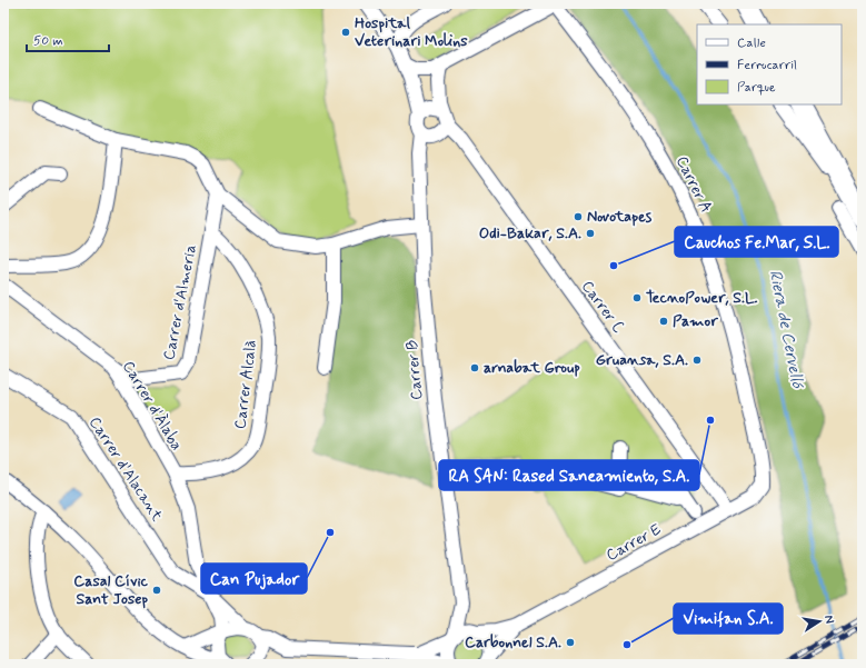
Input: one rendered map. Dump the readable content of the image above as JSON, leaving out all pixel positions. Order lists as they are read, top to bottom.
{
  "streets": {
    "street": [
      "Carrer A",
      "Carrer d'Almeria",
      "Carrer C",
      "Carrer B",
      "Carrer Alcalà",
      "Carrer d'Àlaba",
      "Carrer d'Alacant",
      "Carrer E"
    ]
  },
  "crossings": [
    ["Carrer A", "Carrer E"],
    ["Carrer d'Almeria", "Carrer Alcalà"],
    ["Carrer d'Almeria", "Carrer d'Àlaba"],
    ["Carrer C", "Carrer B"],
    ["Carrer C", "Carrer E"],
    ["Carrer B", "Carrer E"],
    ["Carrer Alcalà", "Carrer d'Àlaba"],
    ["Carrer d'Àlaba", "Carrer d'Alacant"]
  ],
  "water": ["Riera de Cervelló"],
  "places": [
    "Hospital Veterinari Molins",
    "Novotapes",
    "Odi-Bakar, S.A.",
    "Cauchos Fe.Mar, S.L.",
    "TecnoPower, S.L.",
    "Pamor",
    "Gruansa, S.A.",
    "arnabat Group",
    "RA SAN: Rased Saneamiento, S.A.",
    "Can Pujador",
    "Casal Cívic Sant Josep",
    "Carbonnel S.A.",
    "Vimifan S.A."
  ],
  "legend": ["Calle", "Ferrocarril", "Parque"],
  "scale_bar": "50 m",
  "north": "right"
}
